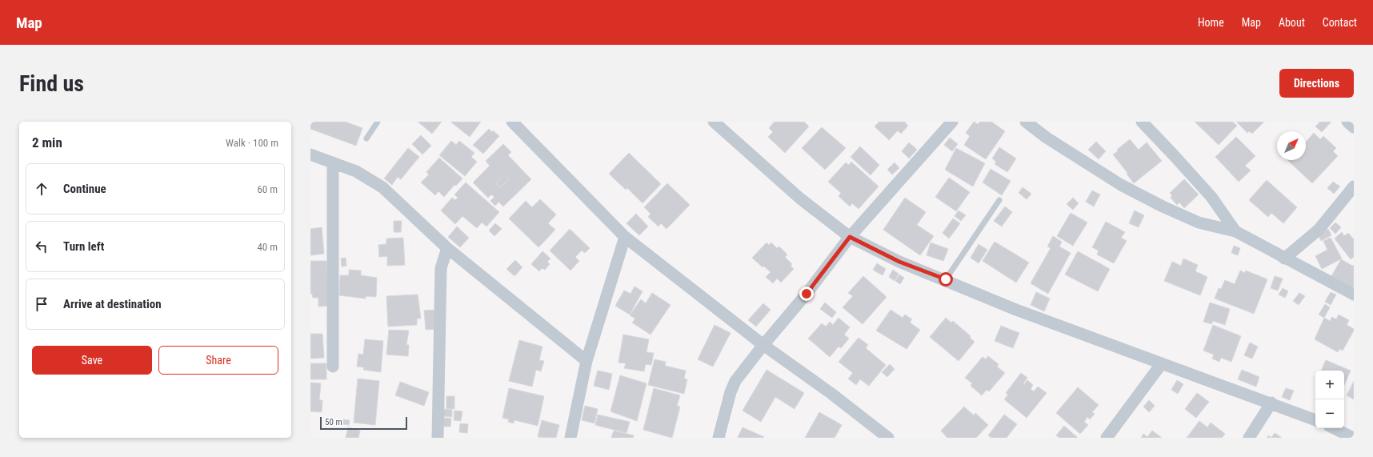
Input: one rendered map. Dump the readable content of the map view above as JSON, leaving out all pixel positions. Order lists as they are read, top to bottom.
{
  "scale_bar": "50 m",
  "north": "top right",
  "page": {
    "header": "Map",
    "nav": [
      "Home",
      "Map",
      "About",
      "Contact"
    ],
    "buttons": [
      "Directions",
      ["Save", "Share"]
    ],
    "title": "Find us",
    "heading": ["2 min", "Walk · 100 m"],
    "list": [
      ["Continue", "60 m"],
      ["Turn left", "40 m"],
      "Arrive at destination"
    ],
    "map_buttons": ["+", "−"],
    "scale": "50 m"
  }
}
